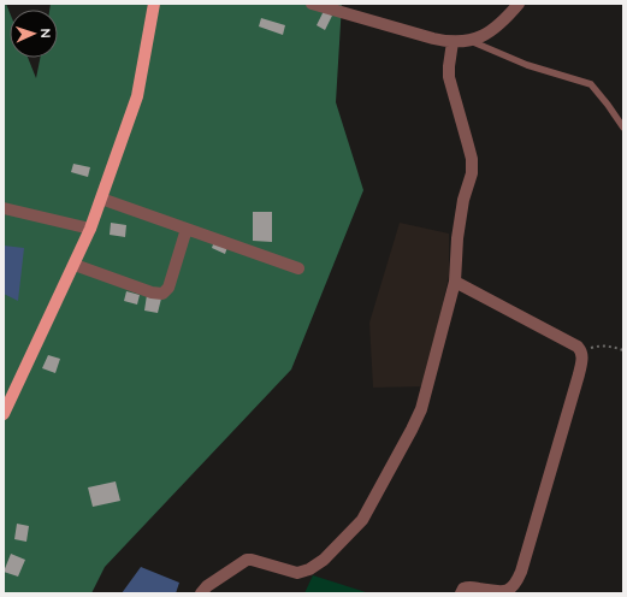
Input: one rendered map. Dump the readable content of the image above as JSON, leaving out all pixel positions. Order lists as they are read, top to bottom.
{
  "north": "right"
}
